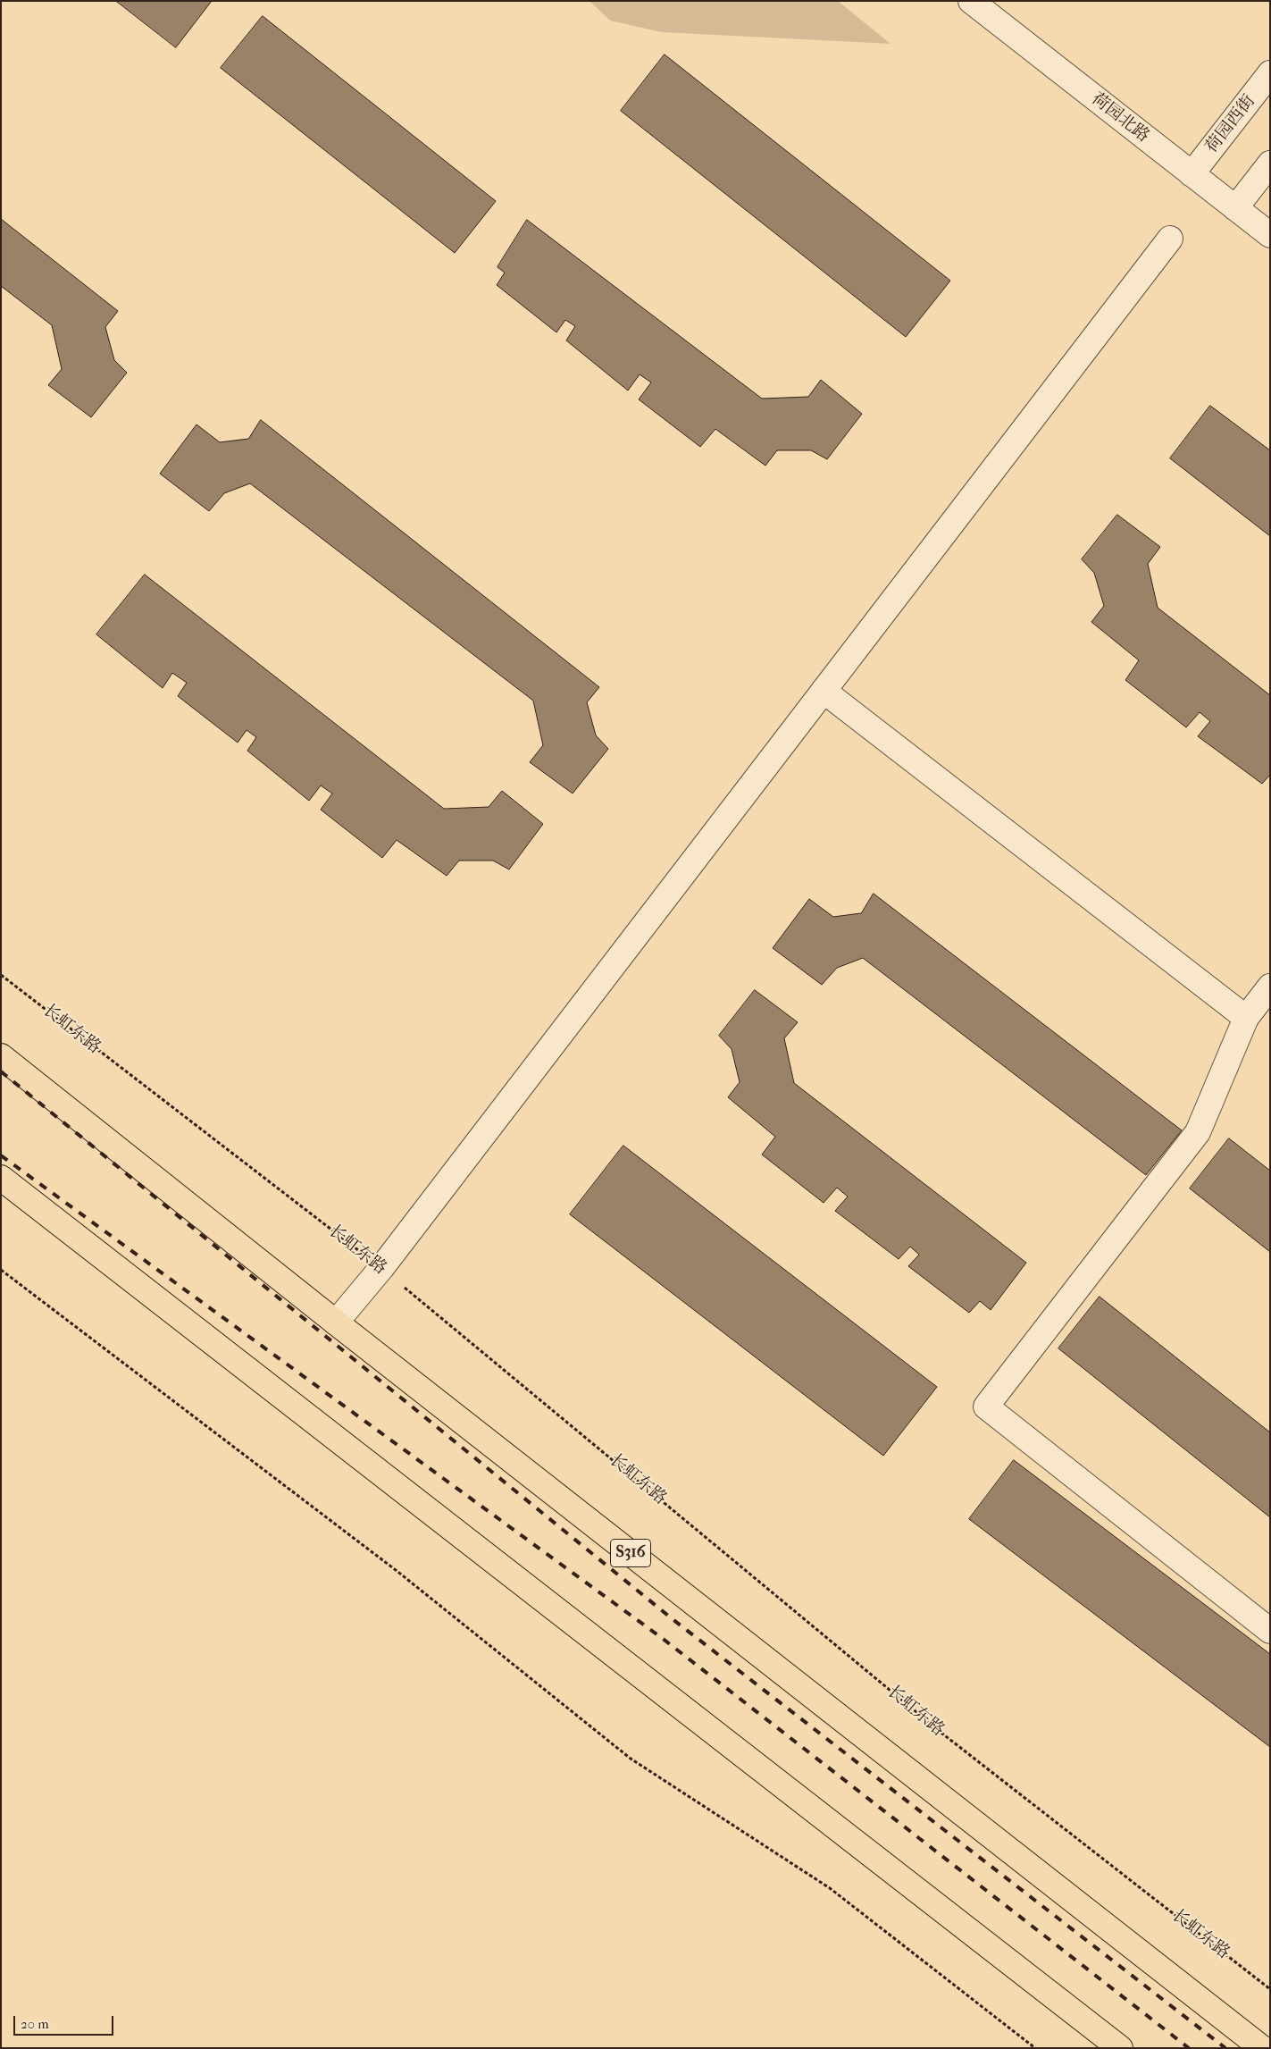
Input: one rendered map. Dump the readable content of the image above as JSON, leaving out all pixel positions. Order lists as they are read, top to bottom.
{
  "streets": {
    "main road": ["S316"],
    "street": ["荷园北路", "荷园西街"],
    "path": ["长虹东路"]
  },
  "crossings": [
    ["荷园北路", "荷园西街"]
  ],
  "scale_bar": "20 m"
}
